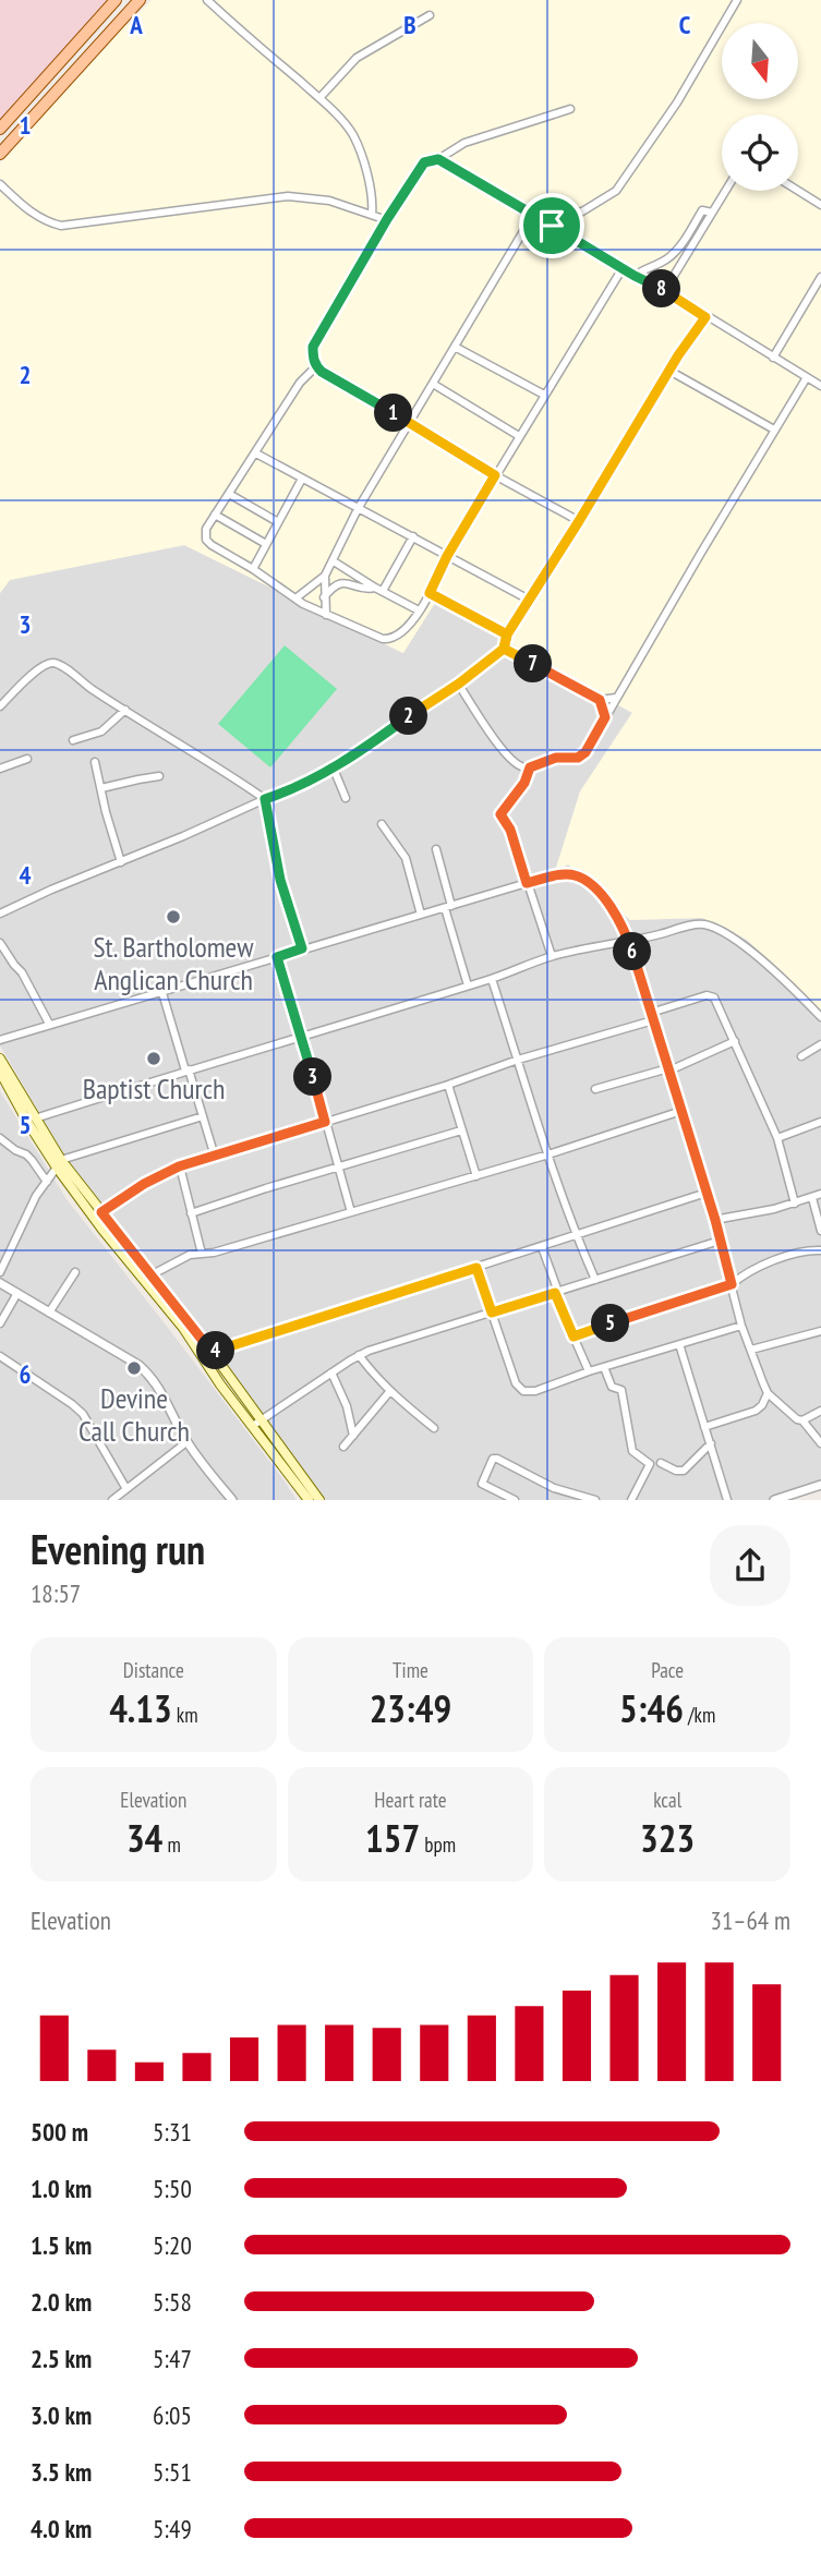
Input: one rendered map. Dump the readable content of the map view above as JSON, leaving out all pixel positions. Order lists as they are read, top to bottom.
{
  "places": ["St. Bartholomew Anglican Church", "Baptist Church", "Devine Call Church"],
  "north": "bottom",
  "page": {
    "pins": [
      "8",
      "1",
      "7",
      "2",
      "6",
      "3",
      "5",
      "4"
    ],
    "heading": ["Evening run", "18:57"],
    "stats": [
      ["Distance", "4.13 km"],
      ["Time", "23:49"],
      ["Pace", "5:46 /km"],
      ["Elevation", "34 m"],
      ["Heart rate", "157 bpm"],
      ["kcal", "323"]
    ],
    "chart": ["Elevation", "31–64 m"],
    "list": [
      {
        "name": "500 m",
        "note": "5:31"
      },
      {
        "name": "1.0 km",
        "note": "5:50"
      },
      {
        "name": "1.5 km",
        "note": "5:20"
      },
      {
        "name": "2.0 km",
        "note": "5:58"
      },
      {
        "name": "2.5 km",
        "note": "5:47"
      },
      {
        "name": "3.0 km",
        "note": "6:05"
      },
      {
        "name": "3.5 km",
        "note": "5:51"
      },
      {
        "name": "4.0 km",
        "note": "5:49"
      }
    ]
  },
  "grid": {
    "columns": ["A", "B", "C"],
    "rows": [
      "1",
      "2",
      "3",
      "4",
      "5",
      "6"
    ]
  }
}
